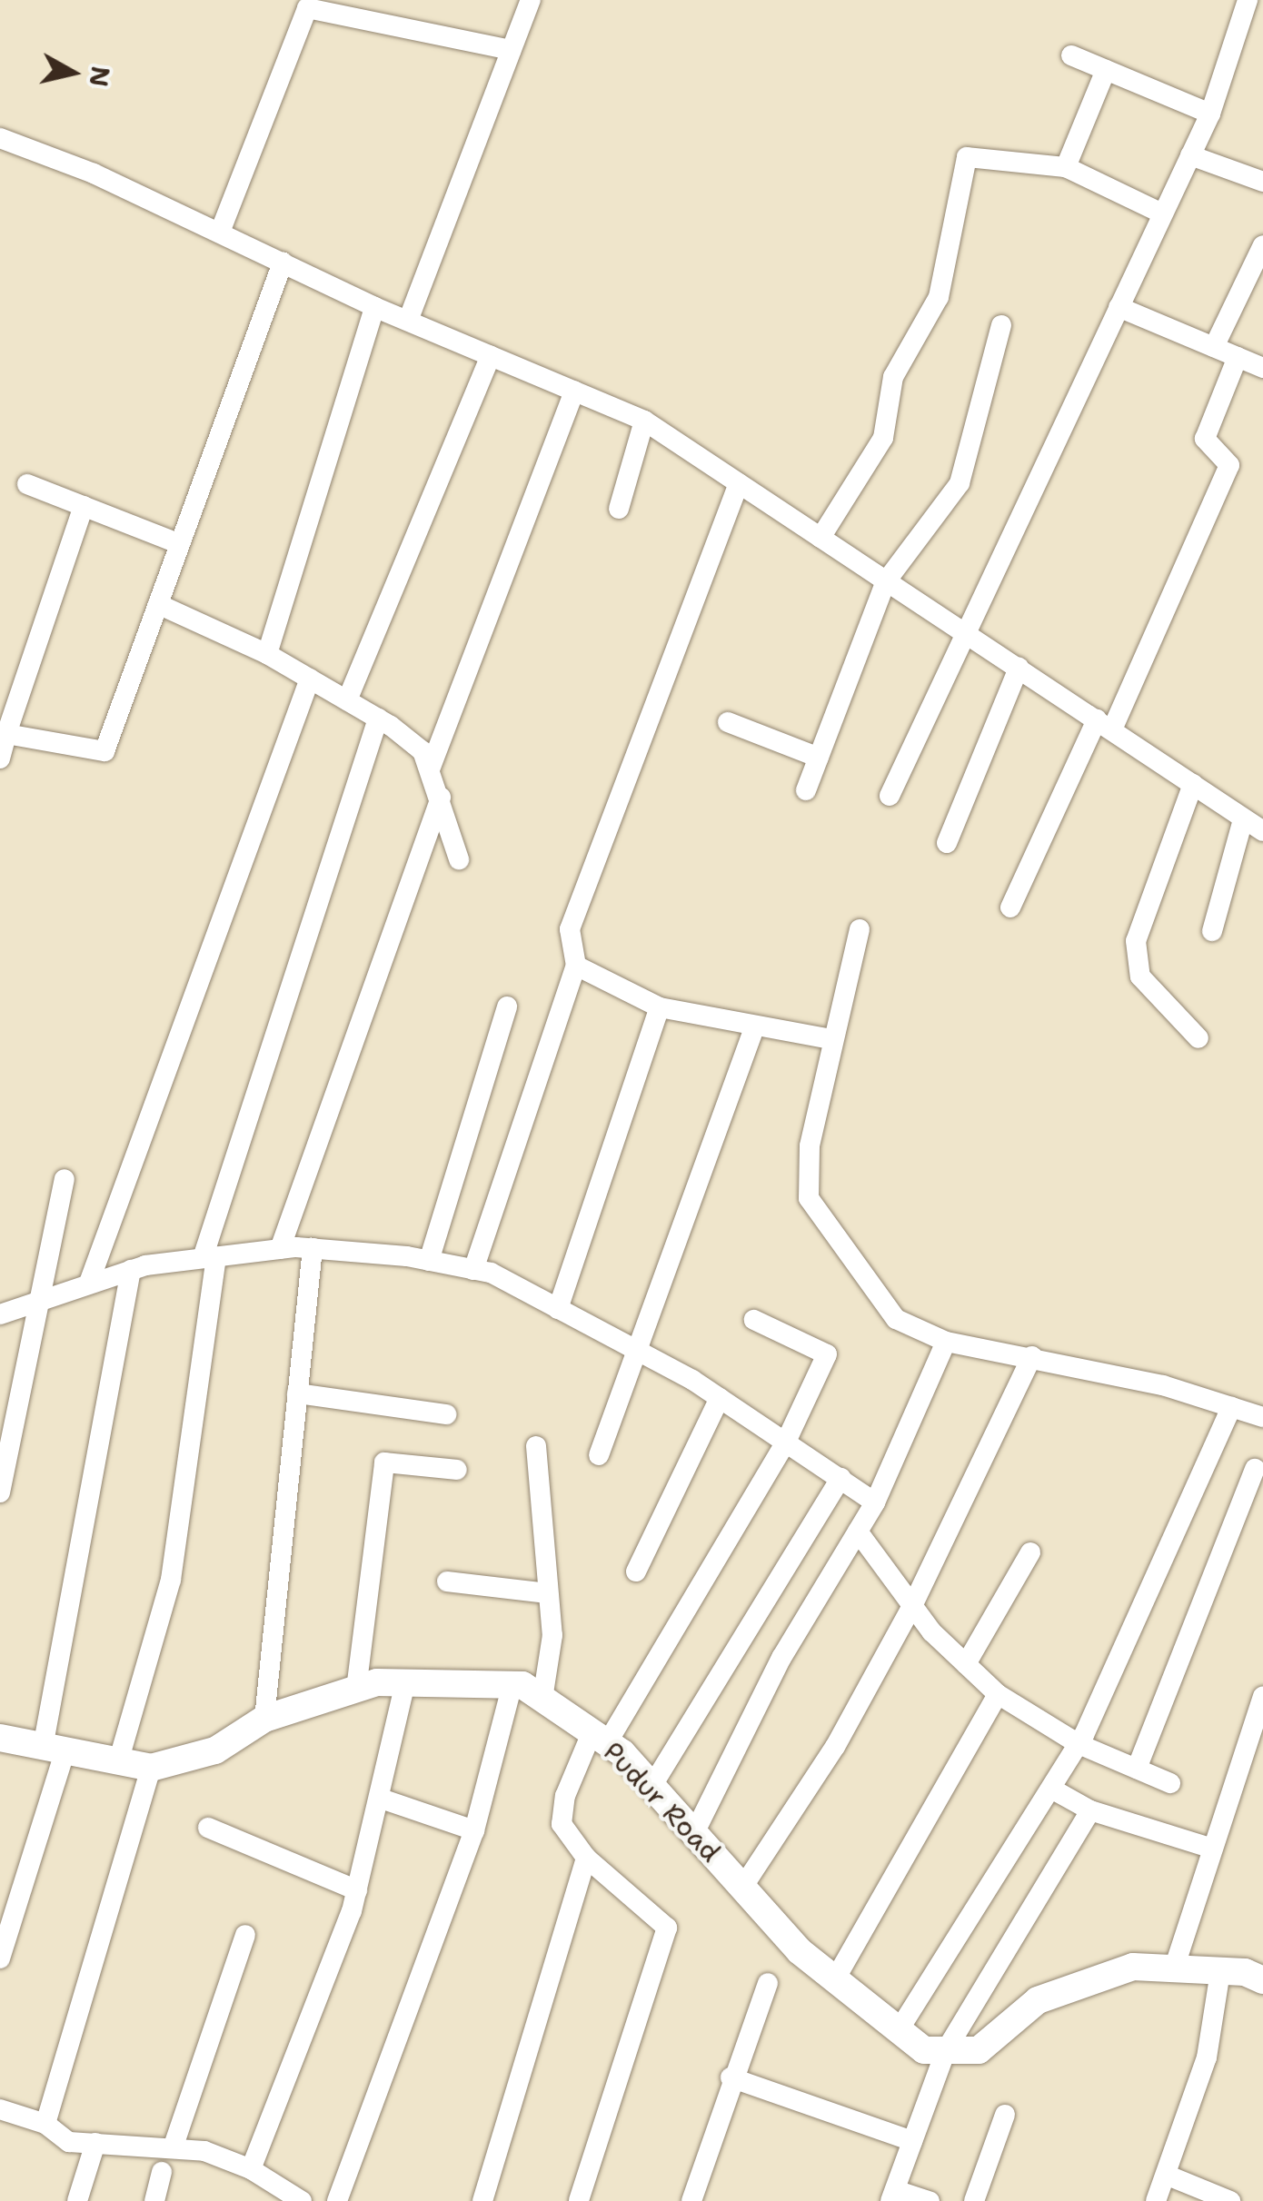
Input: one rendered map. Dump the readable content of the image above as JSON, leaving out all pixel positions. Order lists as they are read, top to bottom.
{
  "streets": {
    "street": ["Pudur Road"]
  },
  "north": "right"
}
